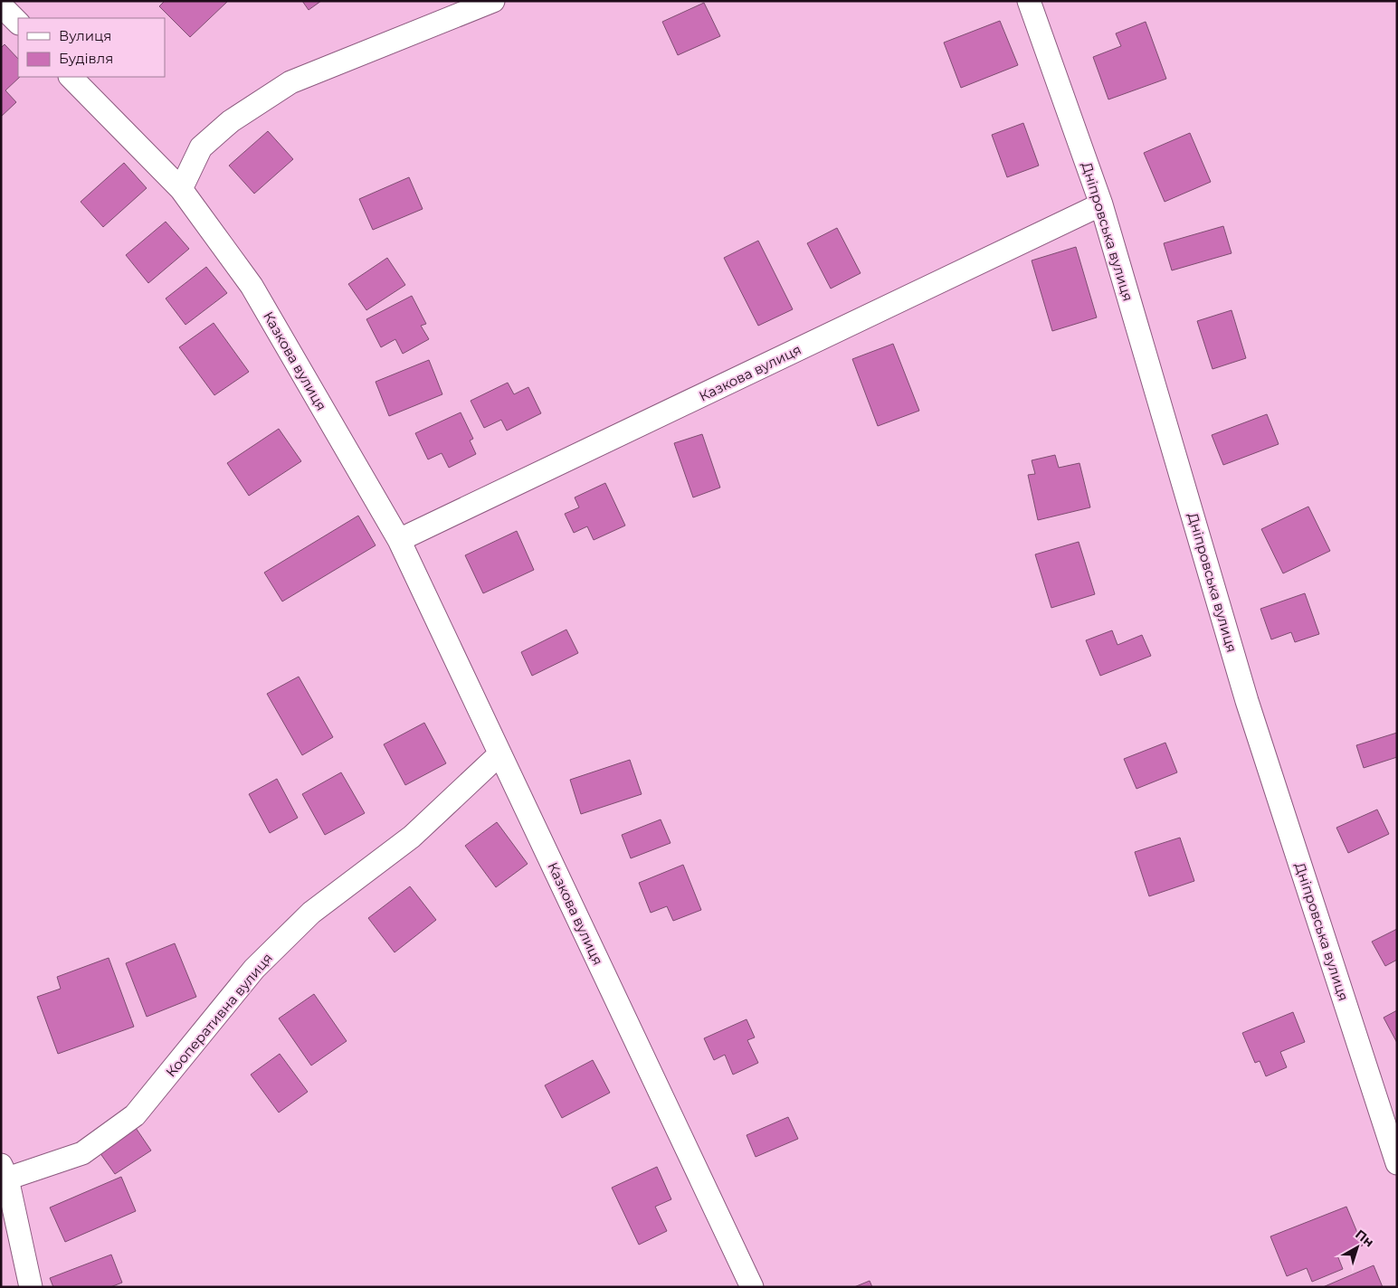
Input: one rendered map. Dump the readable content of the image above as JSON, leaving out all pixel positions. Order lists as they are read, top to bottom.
{
  "streets": {
    "street": ["Дніпровська вулиця", "Казкова вулиця", "Кооперативна вулиця"]
  },
  "crossings": [
    ["Дніпровська вулиця", "Казкова вулиця"],
    ["Казкова вулиця", "Кооперативна вулиця"]
  ],
  "legend": ["Вулиця", "Будівля"],
  "north": "top right"
}
